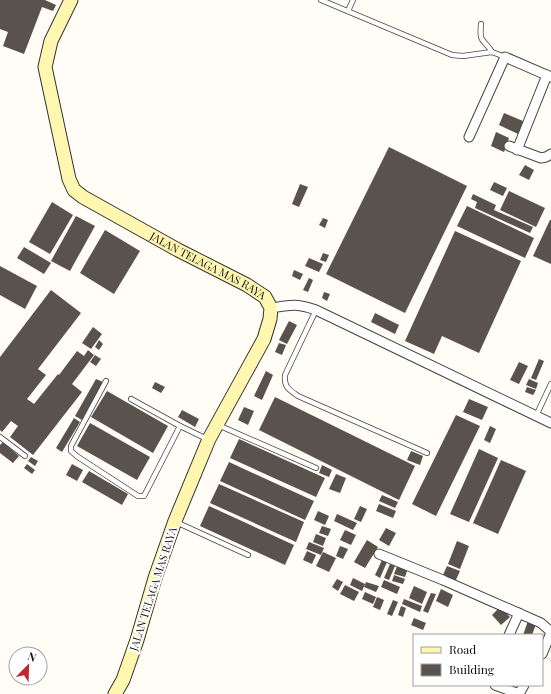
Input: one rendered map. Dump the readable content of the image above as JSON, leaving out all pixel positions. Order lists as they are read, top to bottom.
{
  "streets": {
    "main road": ["JALAN TELAGA MAS RAYA"]
  },
  "legend": ["Road", "Building"],
  "north": "top right"
}
